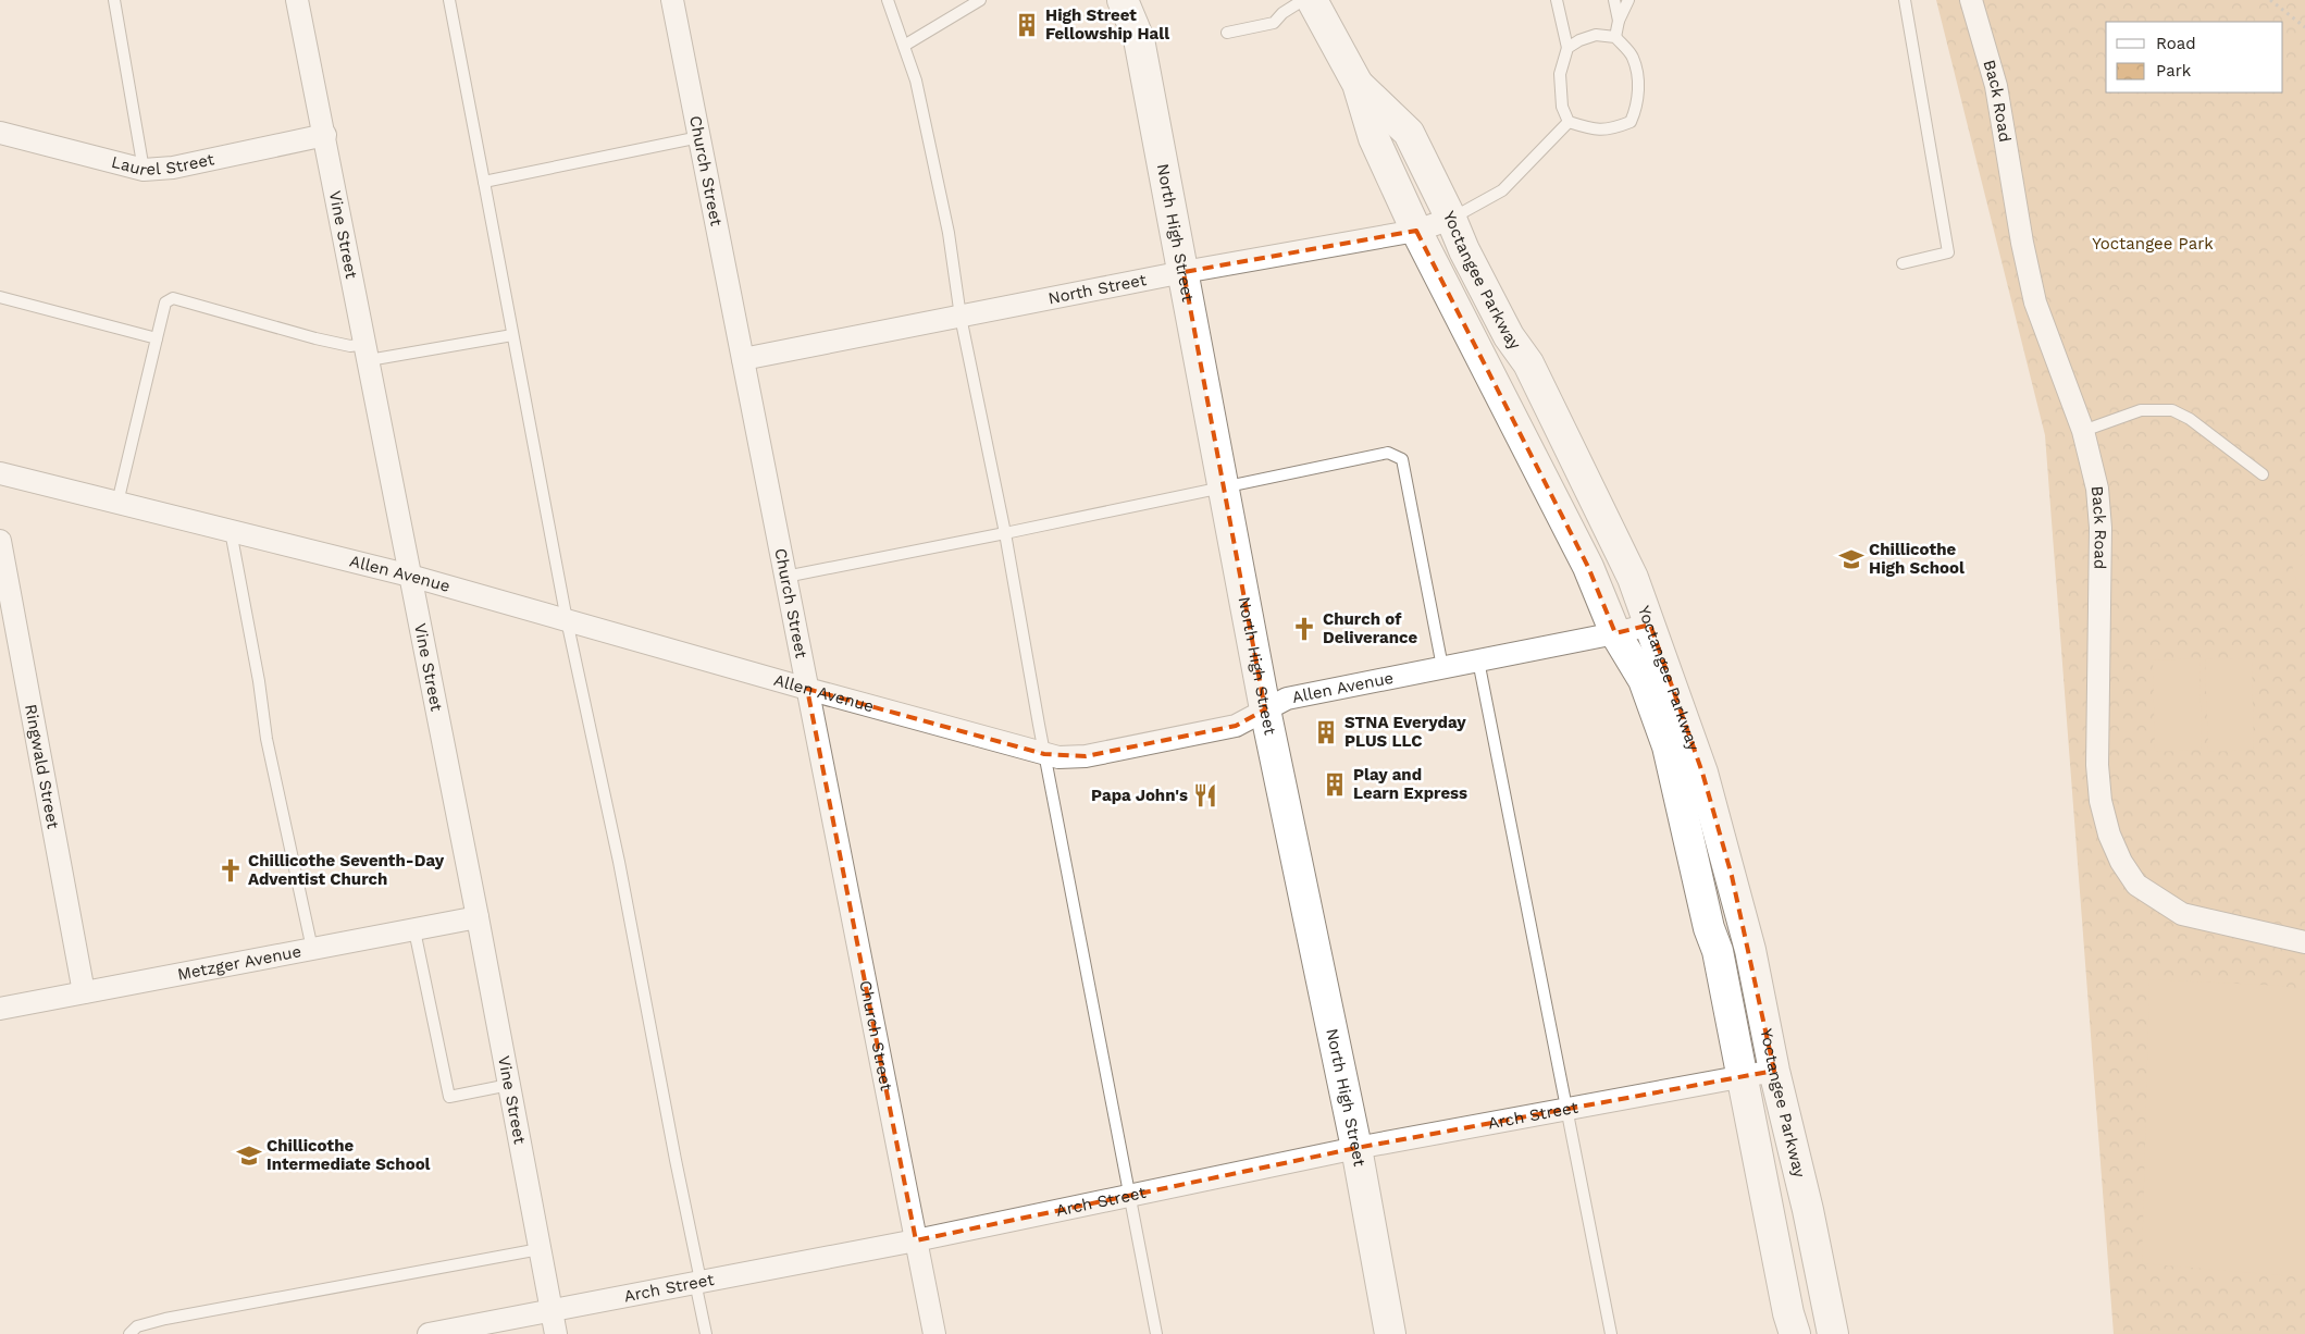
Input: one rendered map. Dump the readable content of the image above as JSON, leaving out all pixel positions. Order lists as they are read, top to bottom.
{
  "streets": {
    "street": [
      "Back Road",
      "Laurel Street",
      "Church Street",
      "North High Street",
      "Vine Street",
      "Yoctangee Parkway",
      "North Street",
      "Allen Avenue",
      "Ringwald Street",
      "Metzger Avenue",
      "Arch Street"
    ]
  },
  "crossings": [
    ["Laurel Street", "Vine Street"],
    ["Church Street", "North Street"],
    ["Church Street", "Allen Avenue"],
    ["Church Street", "Arch Street"],
    ["North High Street", "North Street"],
    ["North High Street", "Allen Avenue"],
    ["North High Street", "Arch Street"],
    ["Vine Street", "Allen Avenue"],
    ["Vine Street", "Metzger Avenue"],
    ["Vine Street", "Arch Street"],
    ["Yoctangee Parkway", "North Street"],
    ["Yoctangee Parkway", "Allen Avenue"],
    ["Yoctangee Parkway", "Arch Street"],
    ["Ringwald Street", "Metzger Avenue"]
  ],
  "parks": ["Yoctangee Park"],
  "places": {
    "building": ["High Street Fellowship Hall", "STNA Everyday PLUS LLC", "Play and Learn Express"],
    "school or university": ["Chillicothe High School", "Chillicothe Intermediate School"],
    "church": ["Church of Deliverance", "Chillicothe Seventh-Day Adventist Church"],
    "restaurant": ["Papa John's"]
  },
  "legend": ["Road", "Park"]
}
